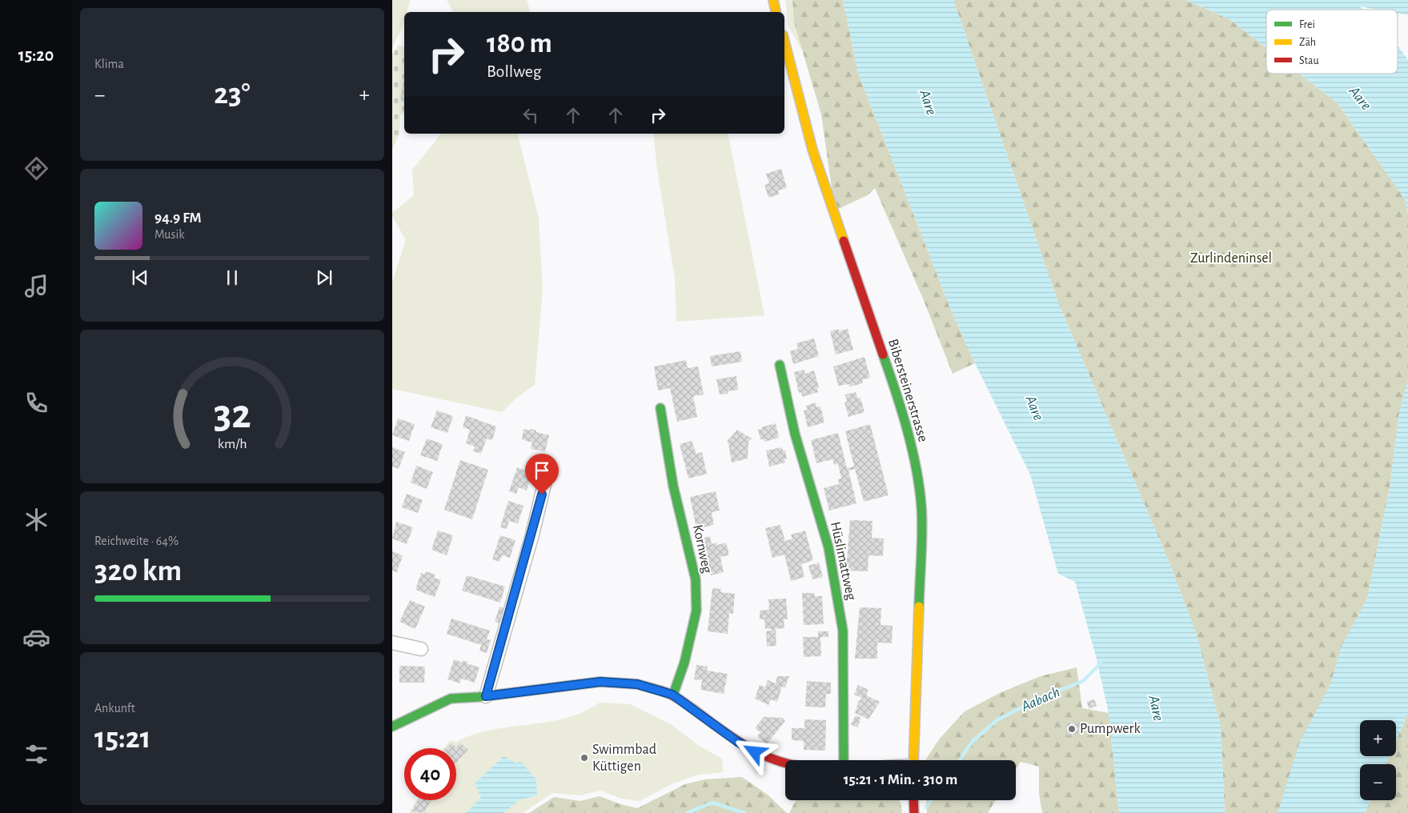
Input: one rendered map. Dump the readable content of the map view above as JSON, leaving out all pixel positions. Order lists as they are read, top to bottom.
{
  "streets": {
    "street": ["Bibersteinerstrasse", "Kornweg", "Hüslimattweg"]
  },
  "water": ["Aare", "Aabach"],
  "parks": ["Zurlindeninsel"],
  "places": ["Pumpwerk", "Swimmbad Küttigen"],
  "legend": ["Frei", "Zäh", "Stau"],
  "page": {
    "tabs": "15:20",
    "tile": [
      "Klima",
      ["Reichweite · 64%", "320 km"],
      ["Ankunft", "15:21"]
    ],
    "turn": ["180 m", "Bollweg"],
    "heat": ["−", "23°", "+"],
    "song": ["94.9 FM", "Musik"],
    "map_buttons": ["+", "−"],
    "limit": "40",
    "trip": "15:21 · 1 Min. · 310 m",
    "gauge": ["32", "km/h"]
  }
}
